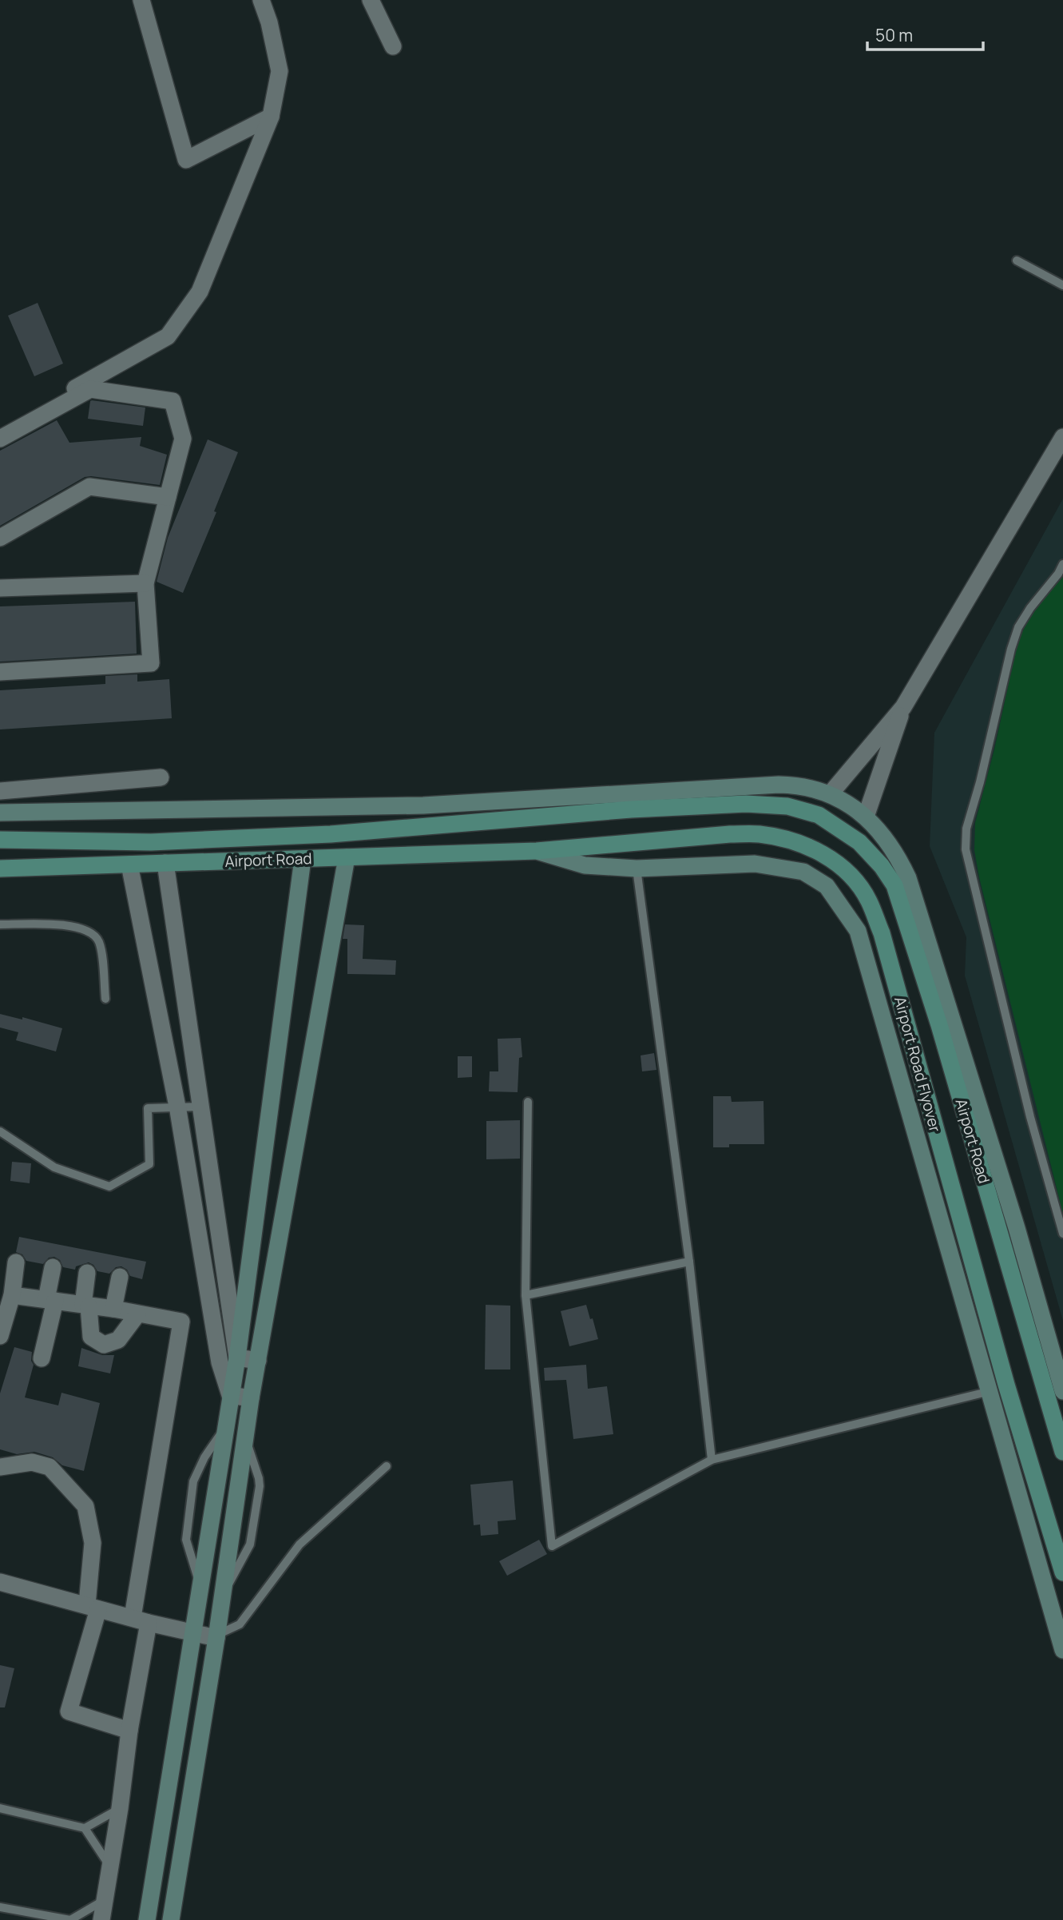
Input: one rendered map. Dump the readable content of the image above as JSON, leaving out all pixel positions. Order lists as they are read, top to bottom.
{
  "streets": {
    "main road": ["Airport Road", "Airport Road Flyover"]
  },
  "crossings": [
    ["Airport Road", "Airport Road Flyover"]
  ],
  "scale_bar": "50 m"
}
